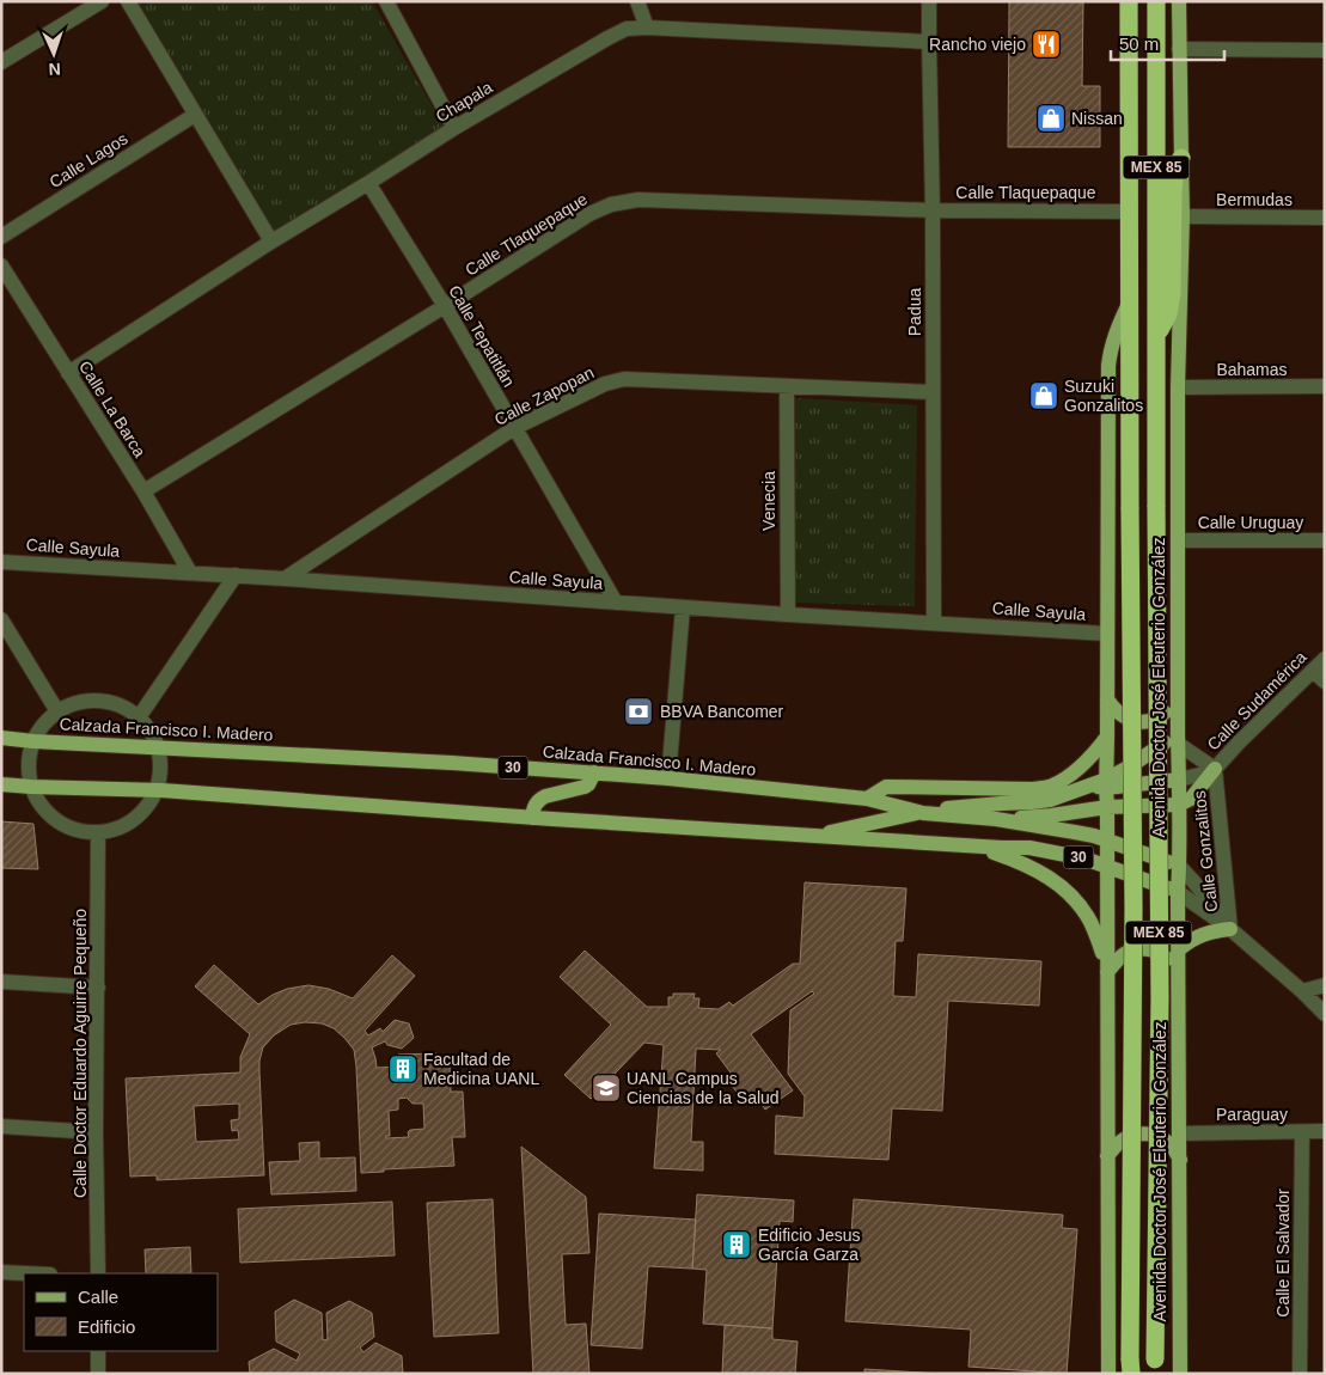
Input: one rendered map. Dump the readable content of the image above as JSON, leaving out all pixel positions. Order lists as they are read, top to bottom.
{
  "streets": {
    "highway": ["MEX 85", "Avenida Doctor José Eleuterio González"],
    "main road": ["Calzada Francisco I. Madero", "30"],
    "street": [
      "Chapala",
      "Calle Lagos",
      "Calle Tlaquepaque",
      "Bermudas",
      "Padua",
      "Calle Tepatitlán",
      "Bahamas",
      "Calle Zapopan",
      "Calle La Barca",
      "Venecia",
      "Calle Uruguay",
      "Calle Sayula",
      "Calle Sudamérica",
      "Calle Gonzalitos",
      "Calle Doctor Eduardo Aguirre Pequeño",
      "Paraguay",
      "Calle El Salvador"
    ]
  },
  "crossings": [
    ["Chapala", "Padua"],
    ["Chapala", "Calle Tepatitlán"],
    ["Chapala", "Calle La Barca"],
    ["Calle Tlaquepaque", "Padua"],
    ["Calle Tlaquepaque", "Calle Tepatitlán"],
    ["Calle Tlaquepaque", "Calle La Barca"],
    ["Calle Tlaquepaque", "Avenida Doctor José Eleuterio González"],
    ["Bermudas", "Avenida Doctor José Eleuterio González"],
    ["Padua", "Calle Zapopan"],
    ["Padua", "Calle Sayula"],
    ["Calle Tepatitlán", "Calle Zapopan"],
    ["Calle Tepatitlán", "Calle Sayula"],
    ["Bahamas", "Avenida Doctor José Eleuterio González"],
    ["Calle Zapopan", "Venecia"],
    ["Calle Zapopan", "Calle Sayula"],
    ["Calle La Barca", "Calle Sayula"],
    ["Venecia", "Calle Sayula"],
    ["Calle Uruguay", "Avenida Doctor José Eleuterio González"],
    ["Calle Sayula", "Avenida Doctor José Eleuterio González"],
    ["Avenida Doctor José Eleuterio González", "Calle Sudamérica"],
    ["Avenida Doctor José Eleuterio González", "Calzada Francisco I. Madero"],
    ["Avenida Doctor José Eleuterio González", "30"],
    ["Avenida Doctor José Eleuterio González", "Paraguay"],
    ["Calle Sudamérica", "Calle Gonzalitos"],
    ["Paraguay", "Calle El Salvador"]
  ],
  "places": {
    "restaurant": ["Rancho viejo"],
    "shop": ["Nissan", "Suzuki Gonzalitos"],
    "bank": ["BBVA Bancomer"],
    "building": ["Facultad de Medicina UANL", "Edificio Jesus García Garza"],
    "school or university": ["UANL Campus Ciencias de la Salud"]
  },
  "legend": ["Calle", "Edificio"],
  "scale_bar": "50 m",
  "north": "bottom"
}
